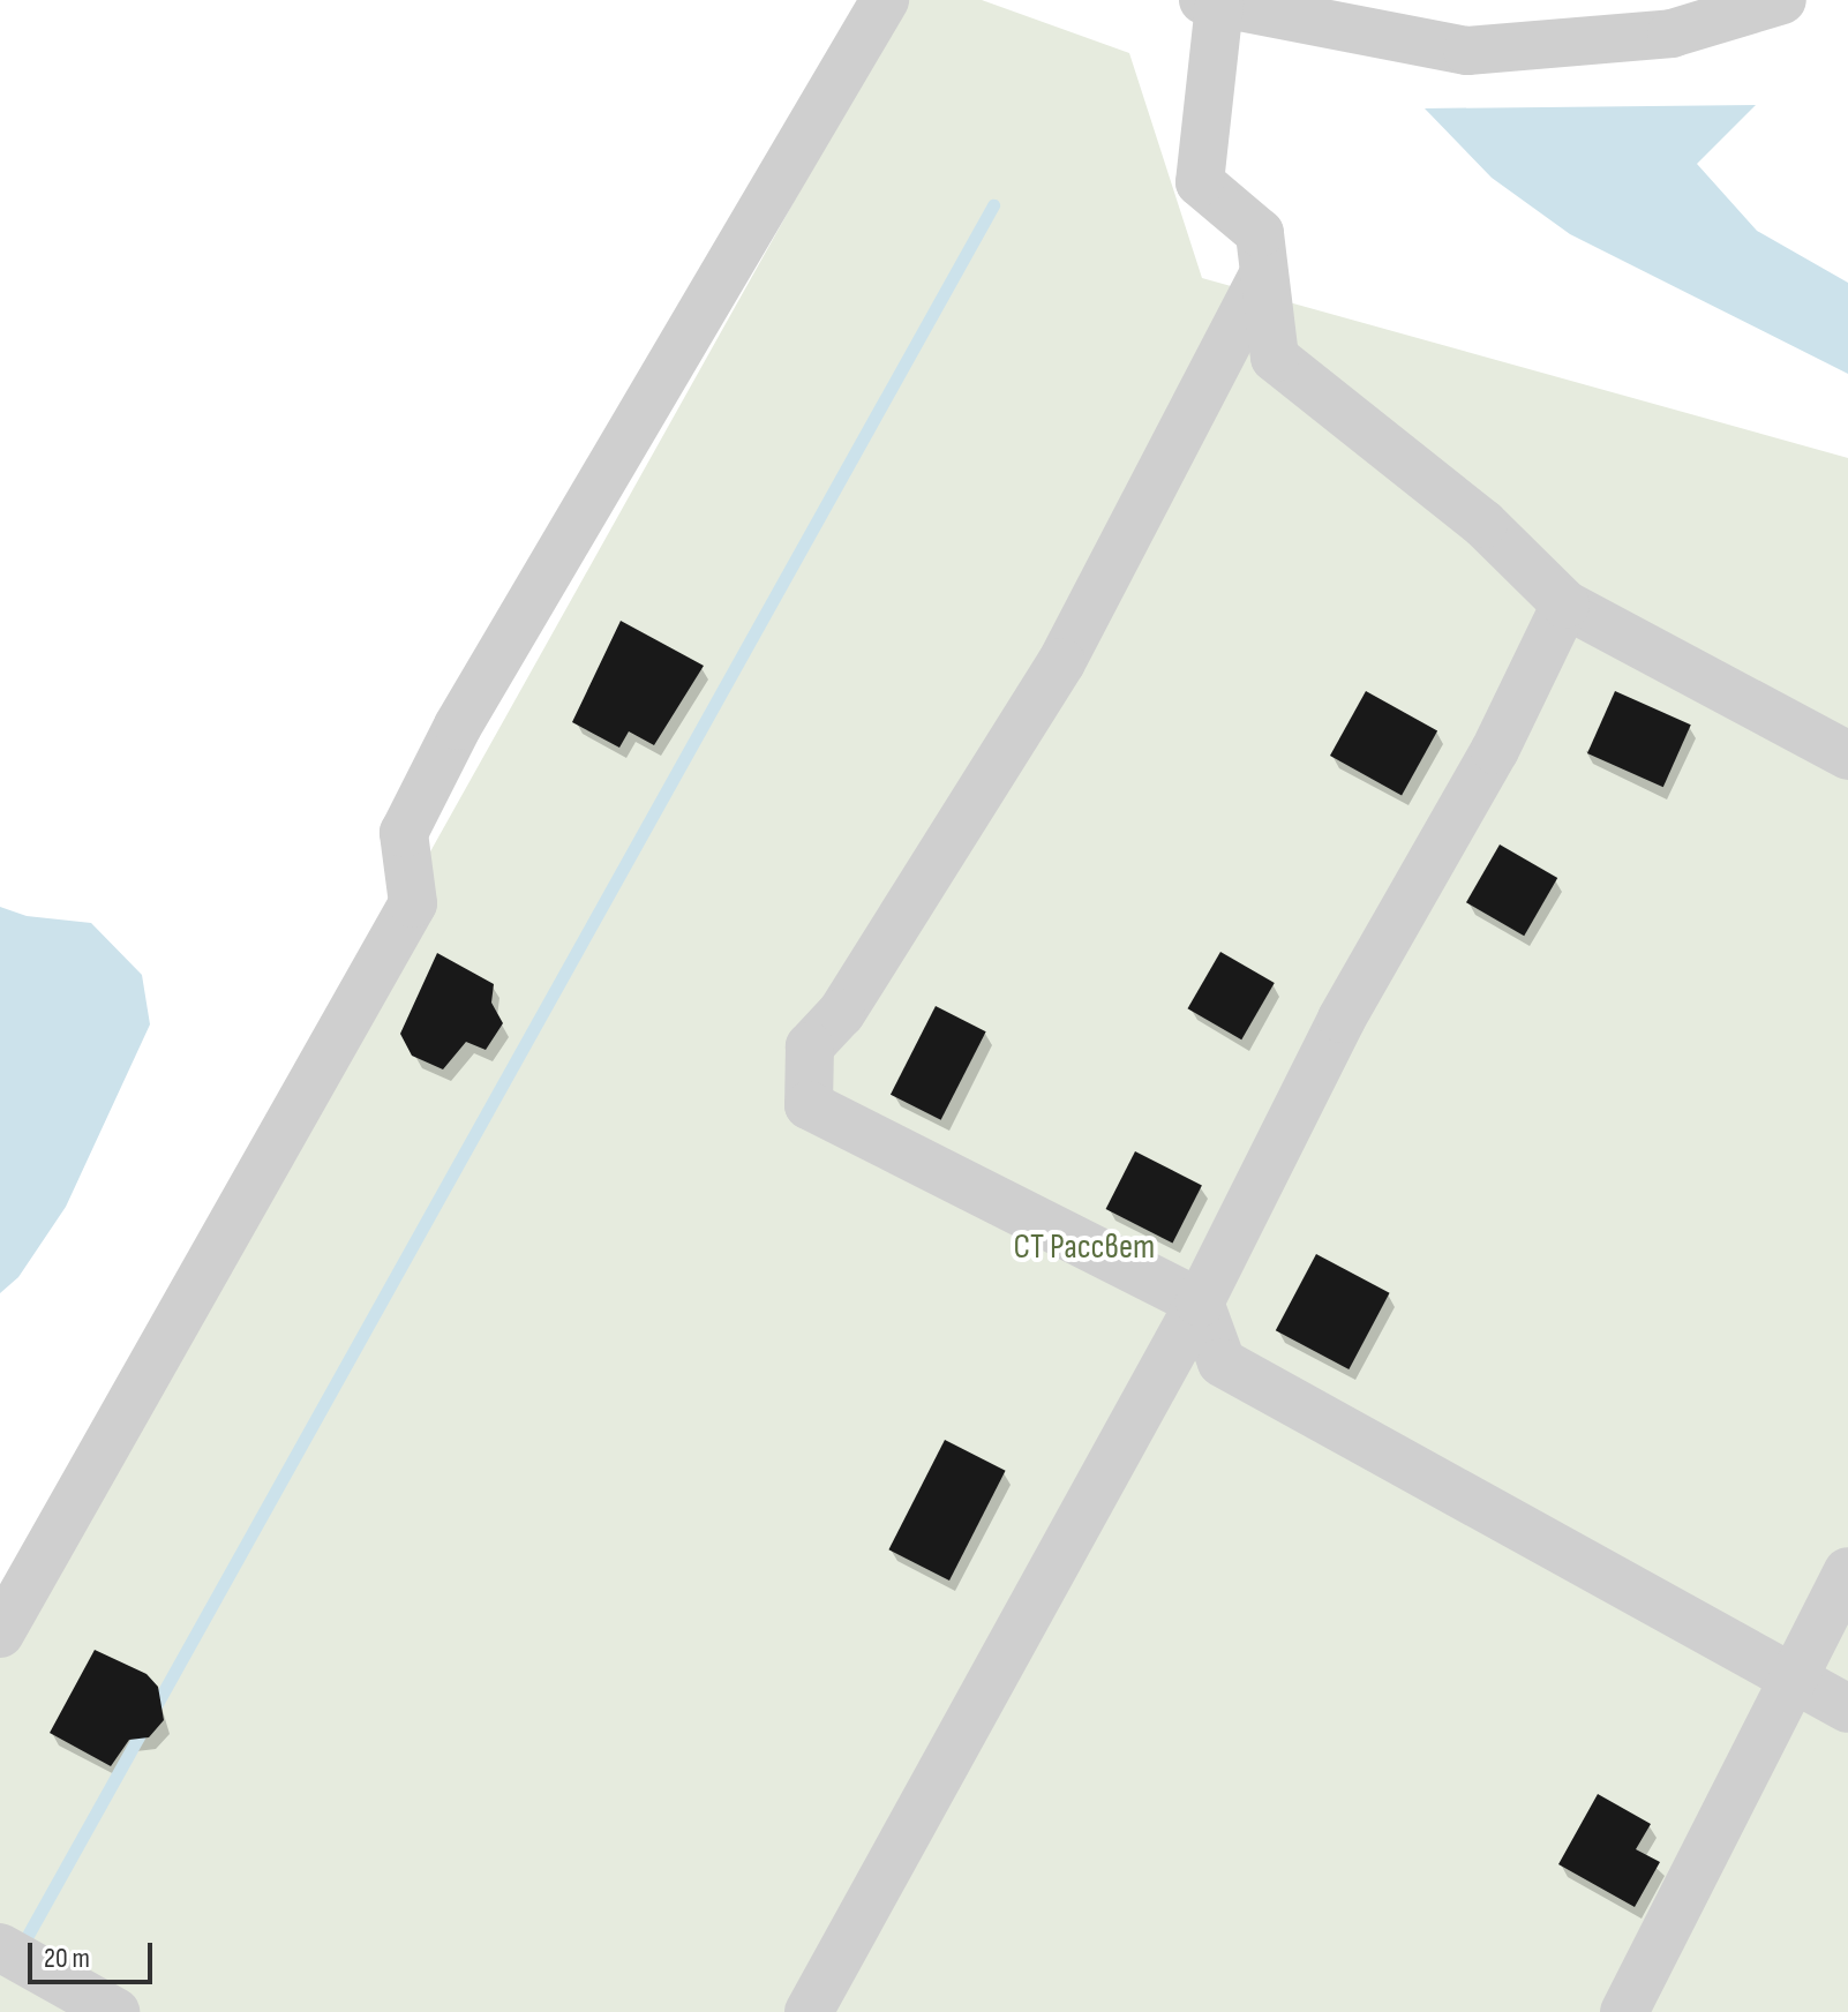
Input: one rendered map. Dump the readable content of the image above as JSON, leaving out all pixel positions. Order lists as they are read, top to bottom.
{
  "parks": ["СТ Рассвет"],
  "scale_bar": "20 m"
}
